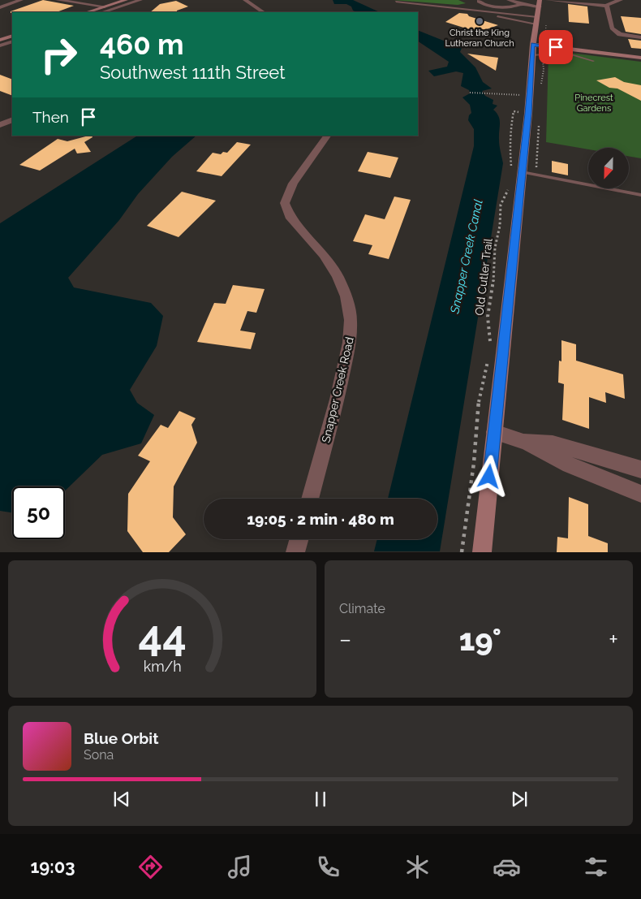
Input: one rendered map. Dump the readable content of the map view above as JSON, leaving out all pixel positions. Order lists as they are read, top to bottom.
{
  "streets": {
    "street": ["Snapper Creek Road"],
    "path": ["Old Cutler Trail"]
  },
  "water": ["Snapper Creek Canal"],
  "parks": ["Pinecrest Gardens"],
  "places": ["Christ the King Lutheran Church"],
  "north": "bottom",
  "page": {
    "turn": ["460 m", "Southwest 111th Street"],
    "then": "Then",
    "limit": "50",
    "trip": "19:05 · 2 min · 480 m",
    "tile": "Climate",
    "heat": ["−", "19°", "+"],
    "song": ["Blue Orbit", "Sona"],
    "tabs": "19:03",
    "gauge": ["44", "km/h"]
  }
}
